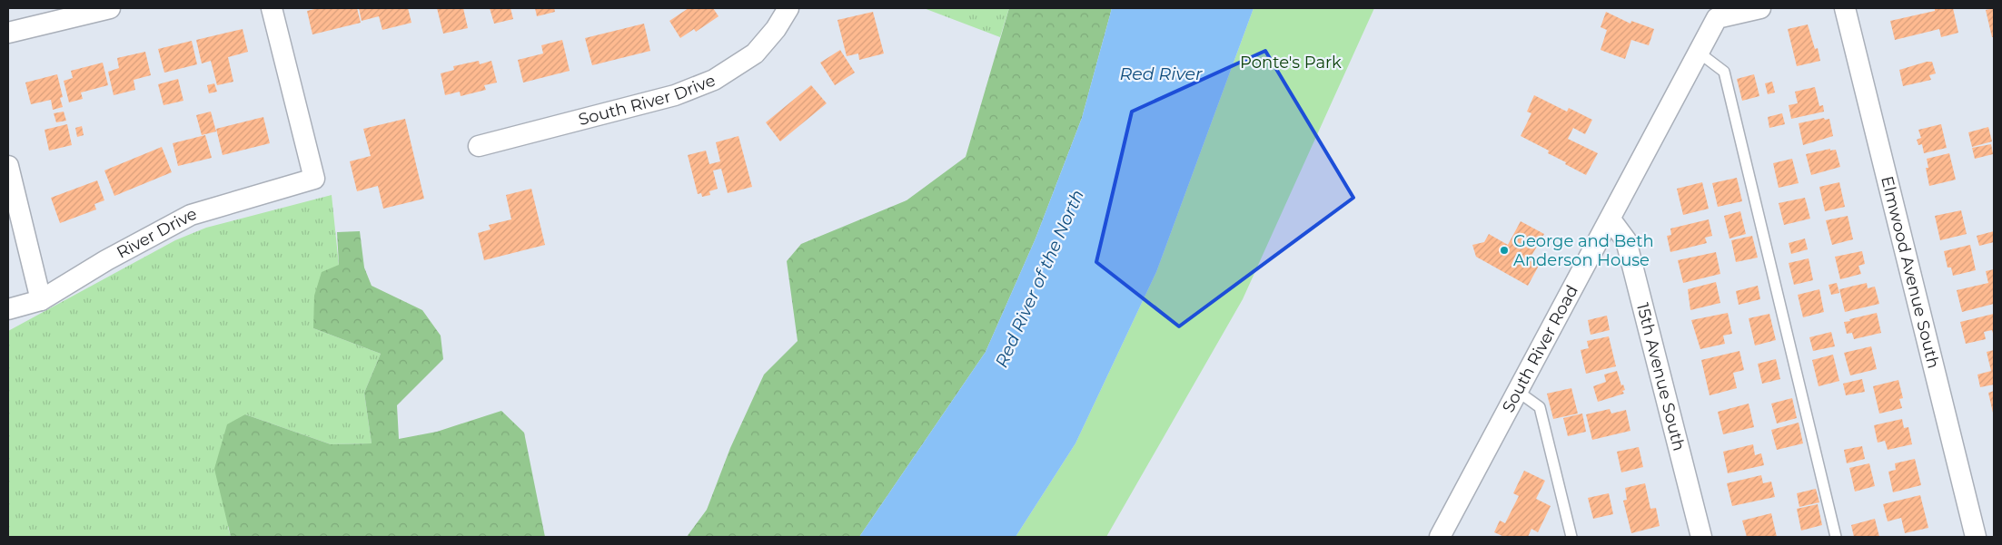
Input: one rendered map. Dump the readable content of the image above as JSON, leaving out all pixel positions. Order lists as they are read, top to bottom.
{
  "streets": {
    "street": [
      "South River Drive",
      "River Drive",
      "Elmwood Avenue South",
      "South River Road",
      "15th Avenue South"
    ]
  },
  "crossings": [
    ["South River Road", "15th Avenue South"]
  ],
  "water": ["Red River", "Red River of the North"],
  "parks": ["Ponte's Park"],
  "places": ["George and Beth Anderson House"]
}
